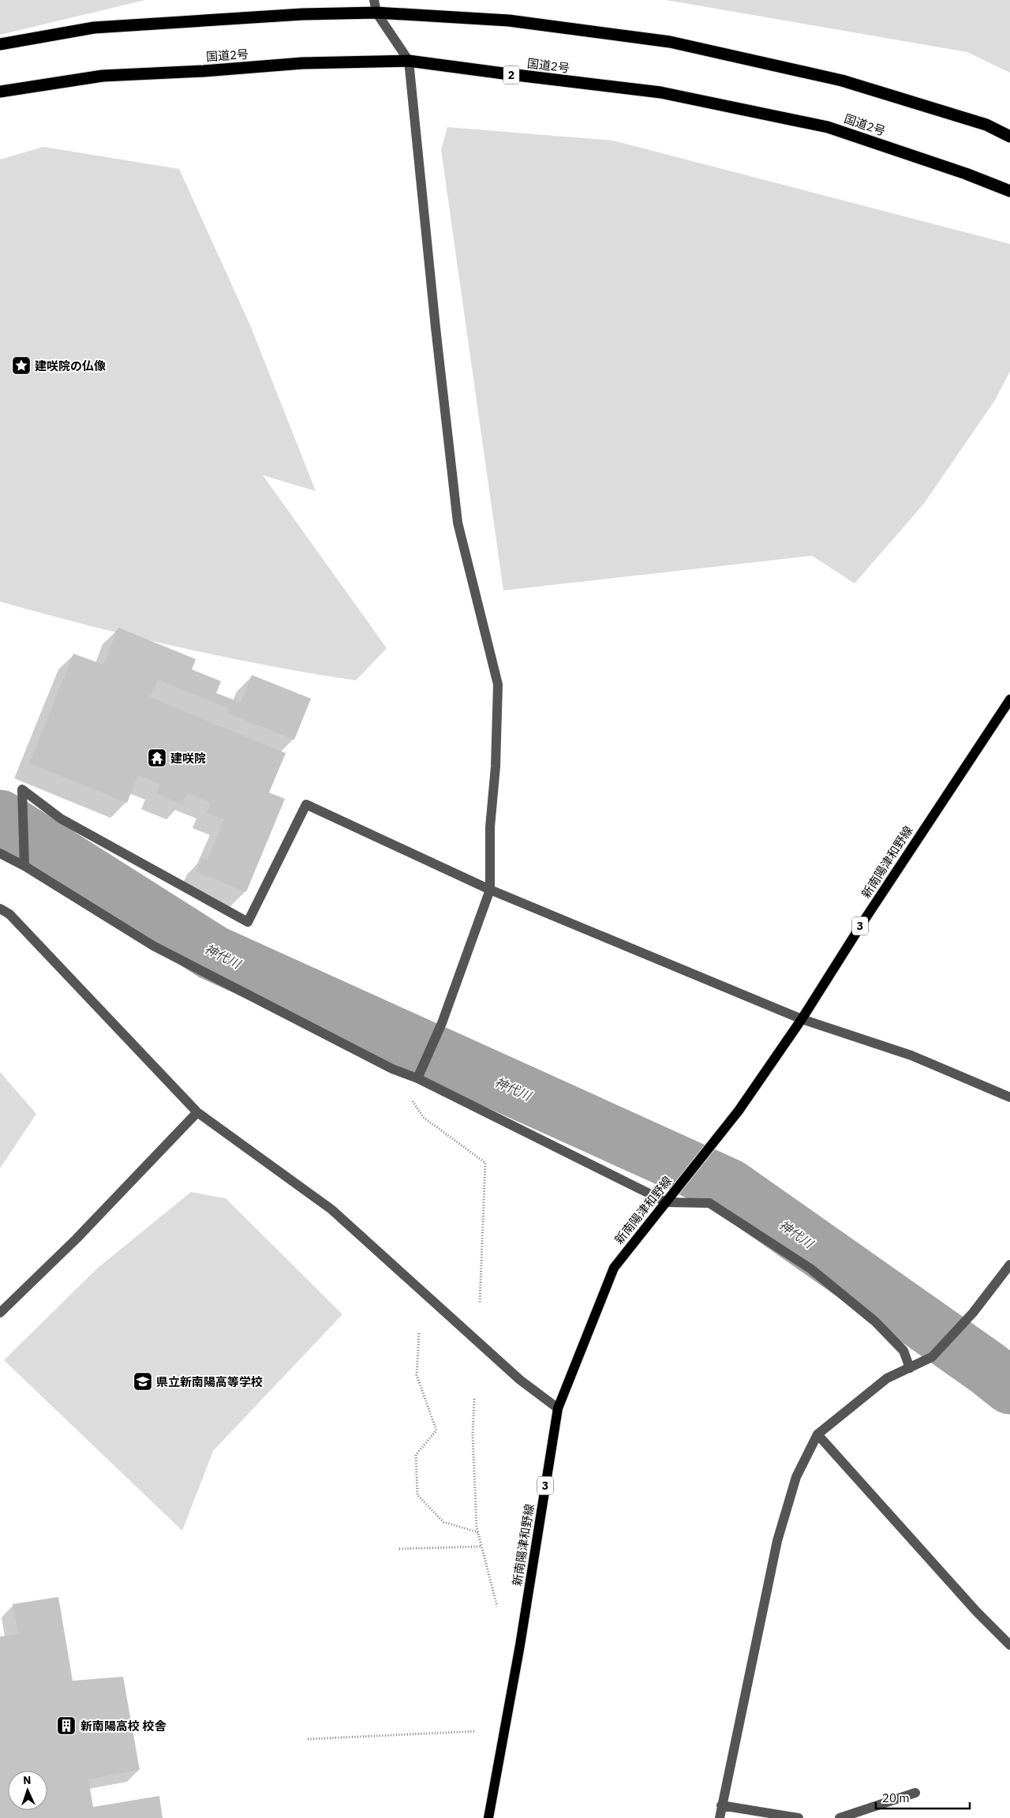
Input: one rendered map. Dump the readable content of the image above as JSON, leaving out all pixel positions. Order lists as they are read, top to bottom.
{
  "streets": {
    "highway": ["国道2号", "2"],
    "main road": ["新南陽津和野線", "3"]
  },
  "water": ["神代川"],
  "places": {
    "place": ["建咲院の仏像"],
    "temple": ["建咲院"],
    "school or university": ["県立新南陽高等学校"],
    "building": ["新南陽高校 校舎"]
  },
  "scale_bar": "20 m",
  "north": "top"
}
